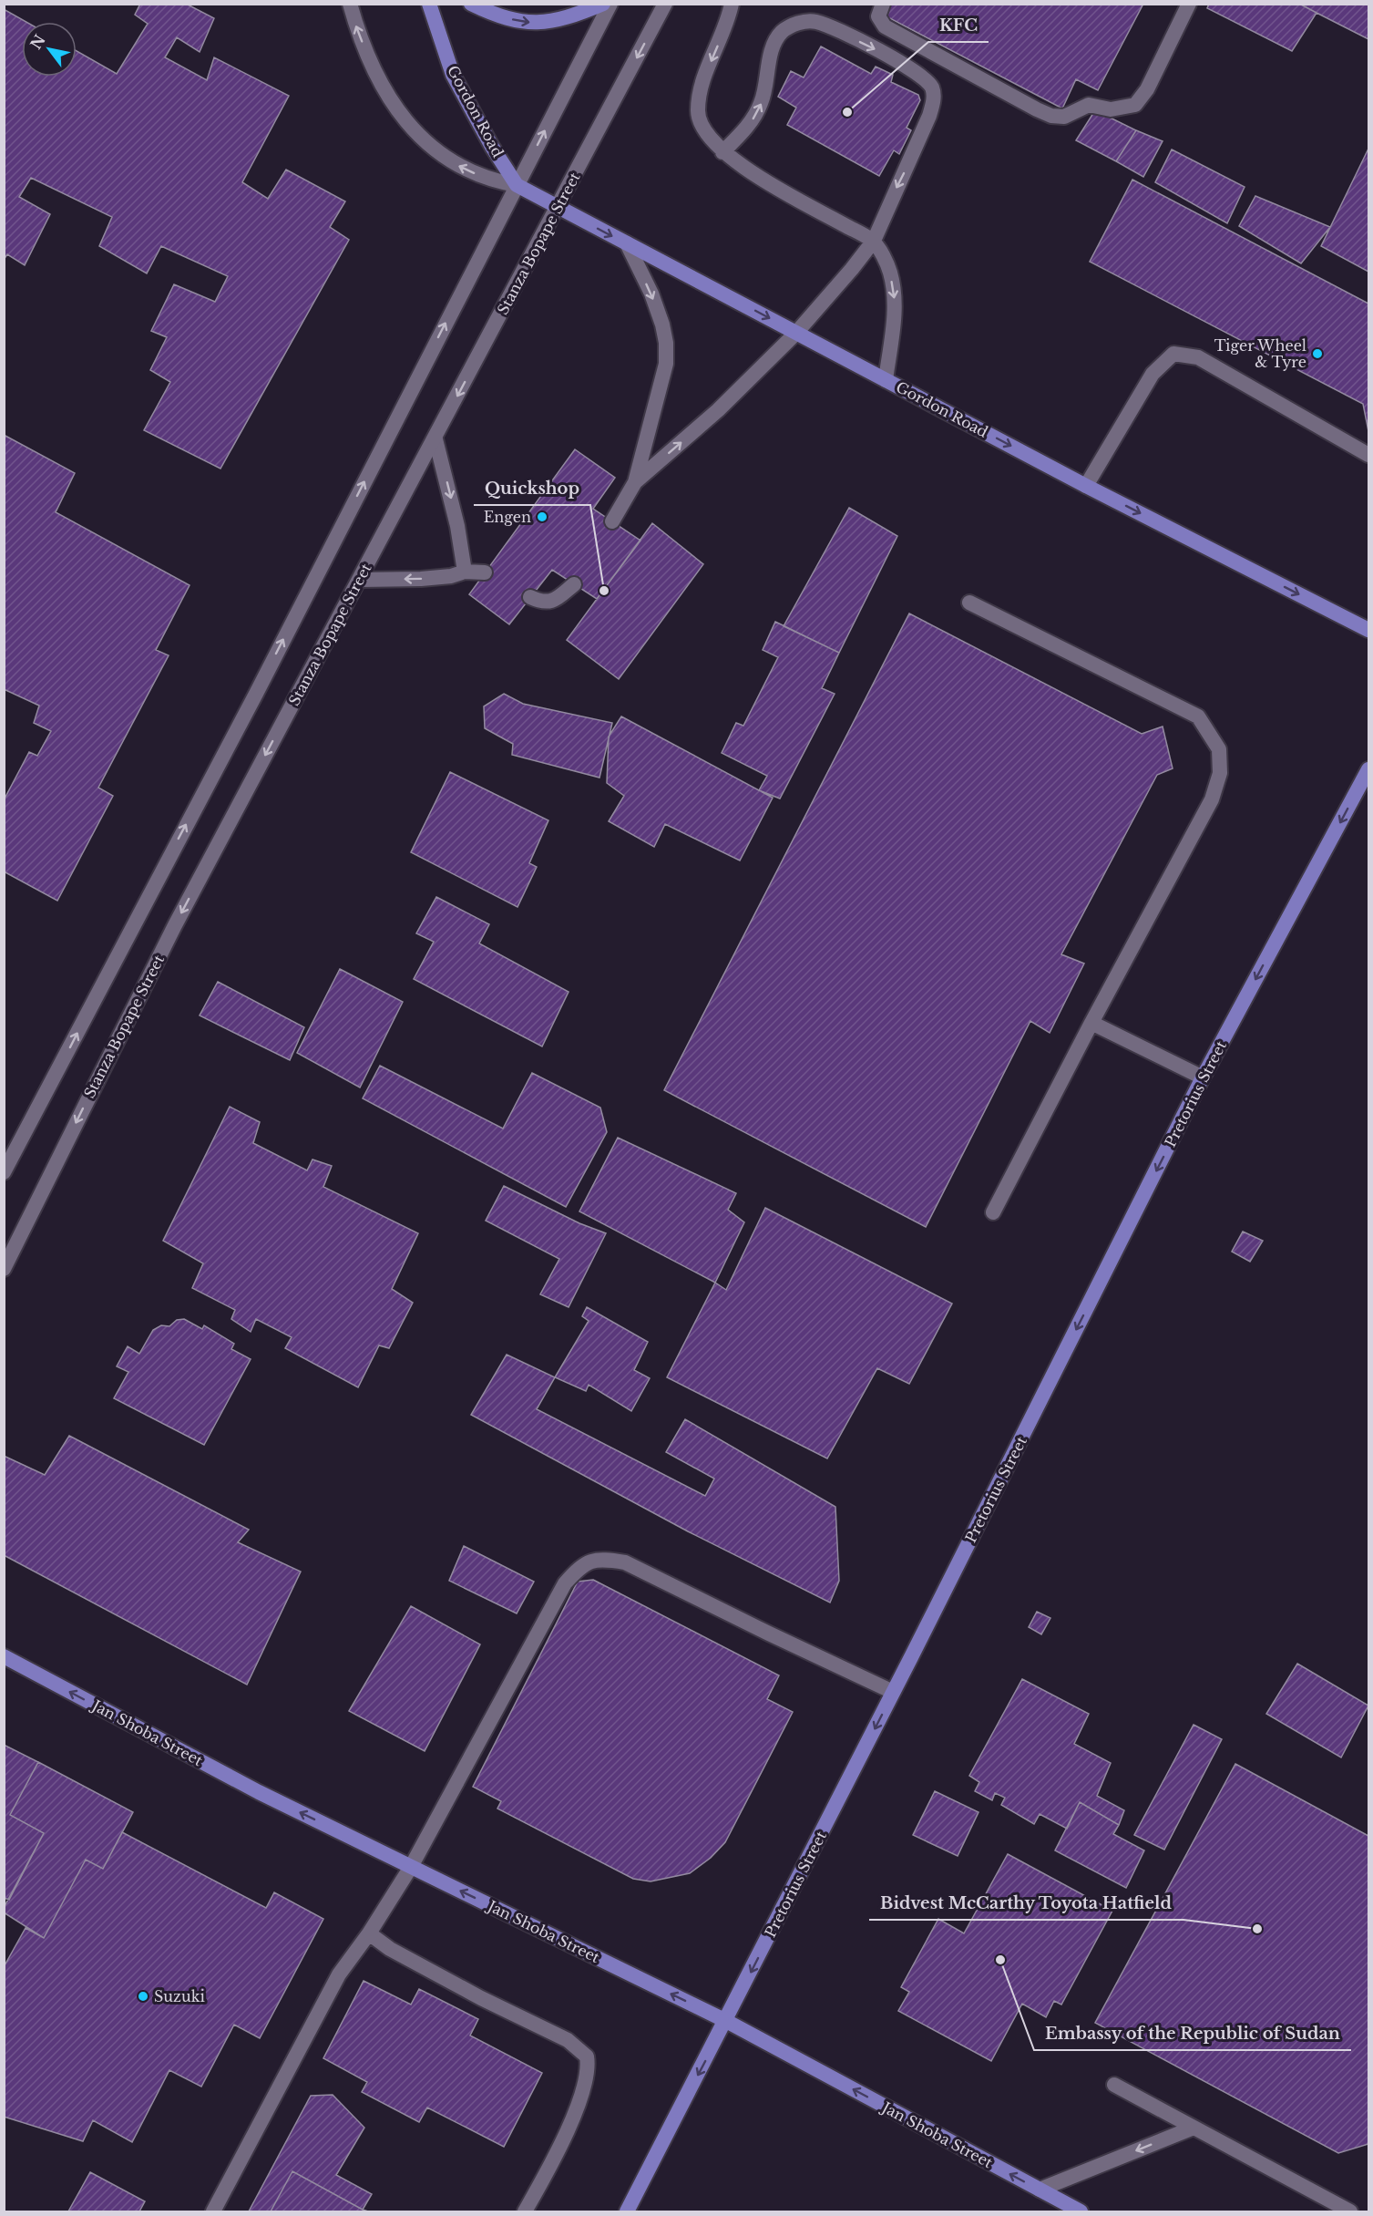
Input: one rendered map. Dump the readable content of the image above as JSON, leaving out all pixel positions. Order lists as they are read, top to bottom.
{
  "streets": {
    "main road": [
      "Gordon Road",
      "Stanza Bopape Street",
      "Pretorius Street",
      "Jan Shoba Street"
    ]
  },
  "crossings": [
    ["Gordon Road", "Stanza Bopape Street"],
    ["Pretorius Street", "Jan Shoba Street"]
  ],
  "one_way": ["Pretorius Street", "Jan Shoba Street"],
  "places": [
    "KFC",
    "Tiger Wheel & Tyre",
    "Engen",
    "Quickshop",
    "Bidvest McCarthy Toyota Hatfield",
    "Embassy of the Republic of Sudan",
    "Suzuki"
  ],
  "north": "top left"
}
